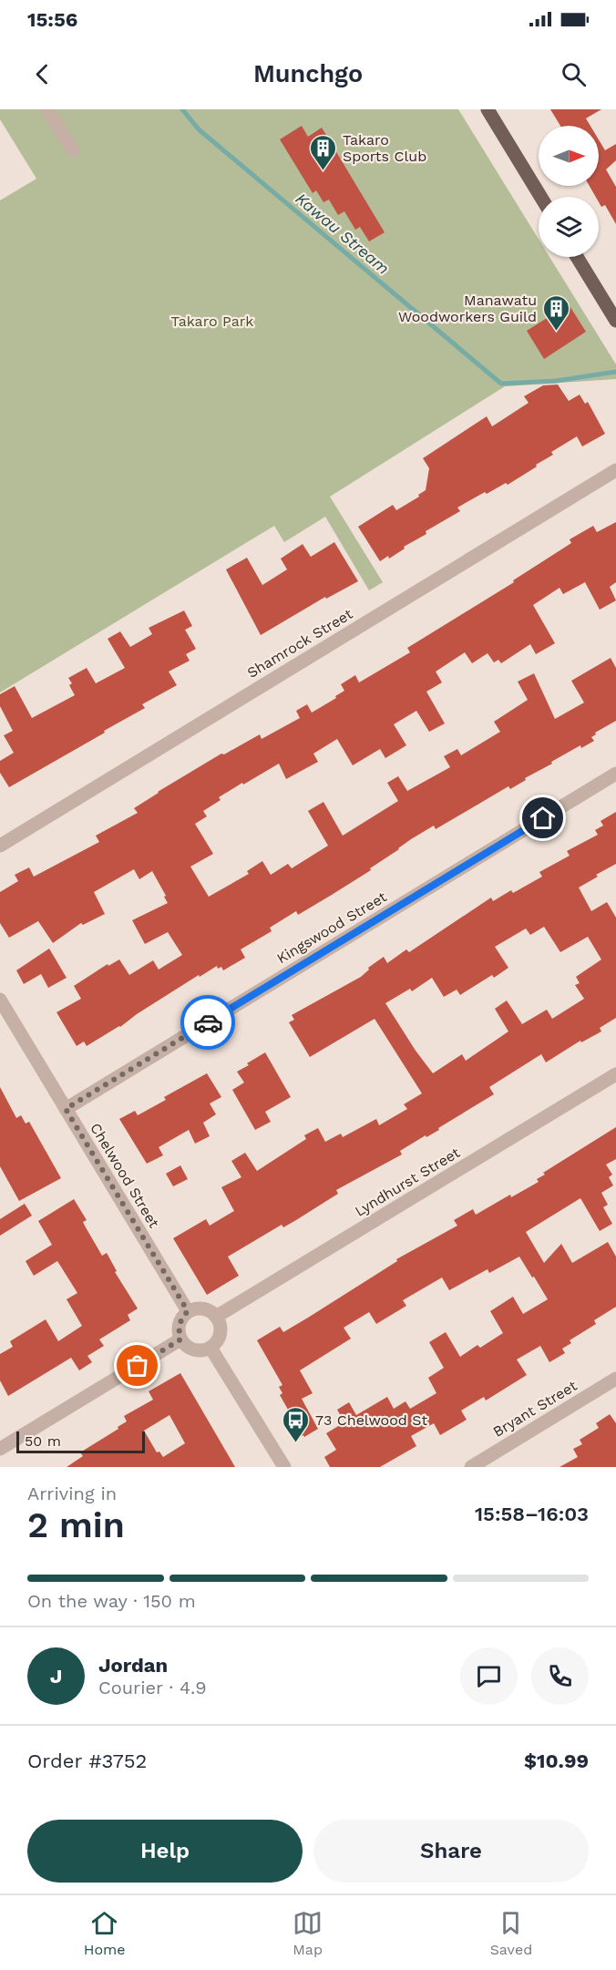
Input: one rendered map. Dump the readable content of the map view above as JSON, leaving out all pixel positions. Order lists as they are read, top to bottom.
{
  "streets": {
    "street": [
      "Shamrock Street",
      "Kingswood Street",
      "Chelwood Street",
      "Lyndhurst Street",
      "Bryant Street"
    ]
  },
  "crossings": [
    ["Kingswood Street", "Chelwood Street"],
    ["Chelwood Street", "Lyndhurst Street"]
  ],
  "water": ["Kawau Stream"],
  "parks": ["Takaro Park"],
  "places": {
    "building": ["Takaro Sports Club", "Manawatu Woodworkers Guild"],
    "bus stop": ["73 Chelwood St"]
  },
  "scale_bar": "50 m",
  "north": "right",
  "page": {
    "status": "15:56",
    "header": "Munchgo",
    "scale": "50 m",
    "heading": ["2 min", "Arriving in", "15:58–16:03"],
    "panel": [
      "Jordan",
      "Courier · 4.9",
      "Order #3752",
      "$10.99"
    ],
    "bar": "On the way · 150 m",
    "round": "J",
    "buttons": ["Help", "Share"],
    "tabs": ["Home", "Map", "Saved"]
  }
}
